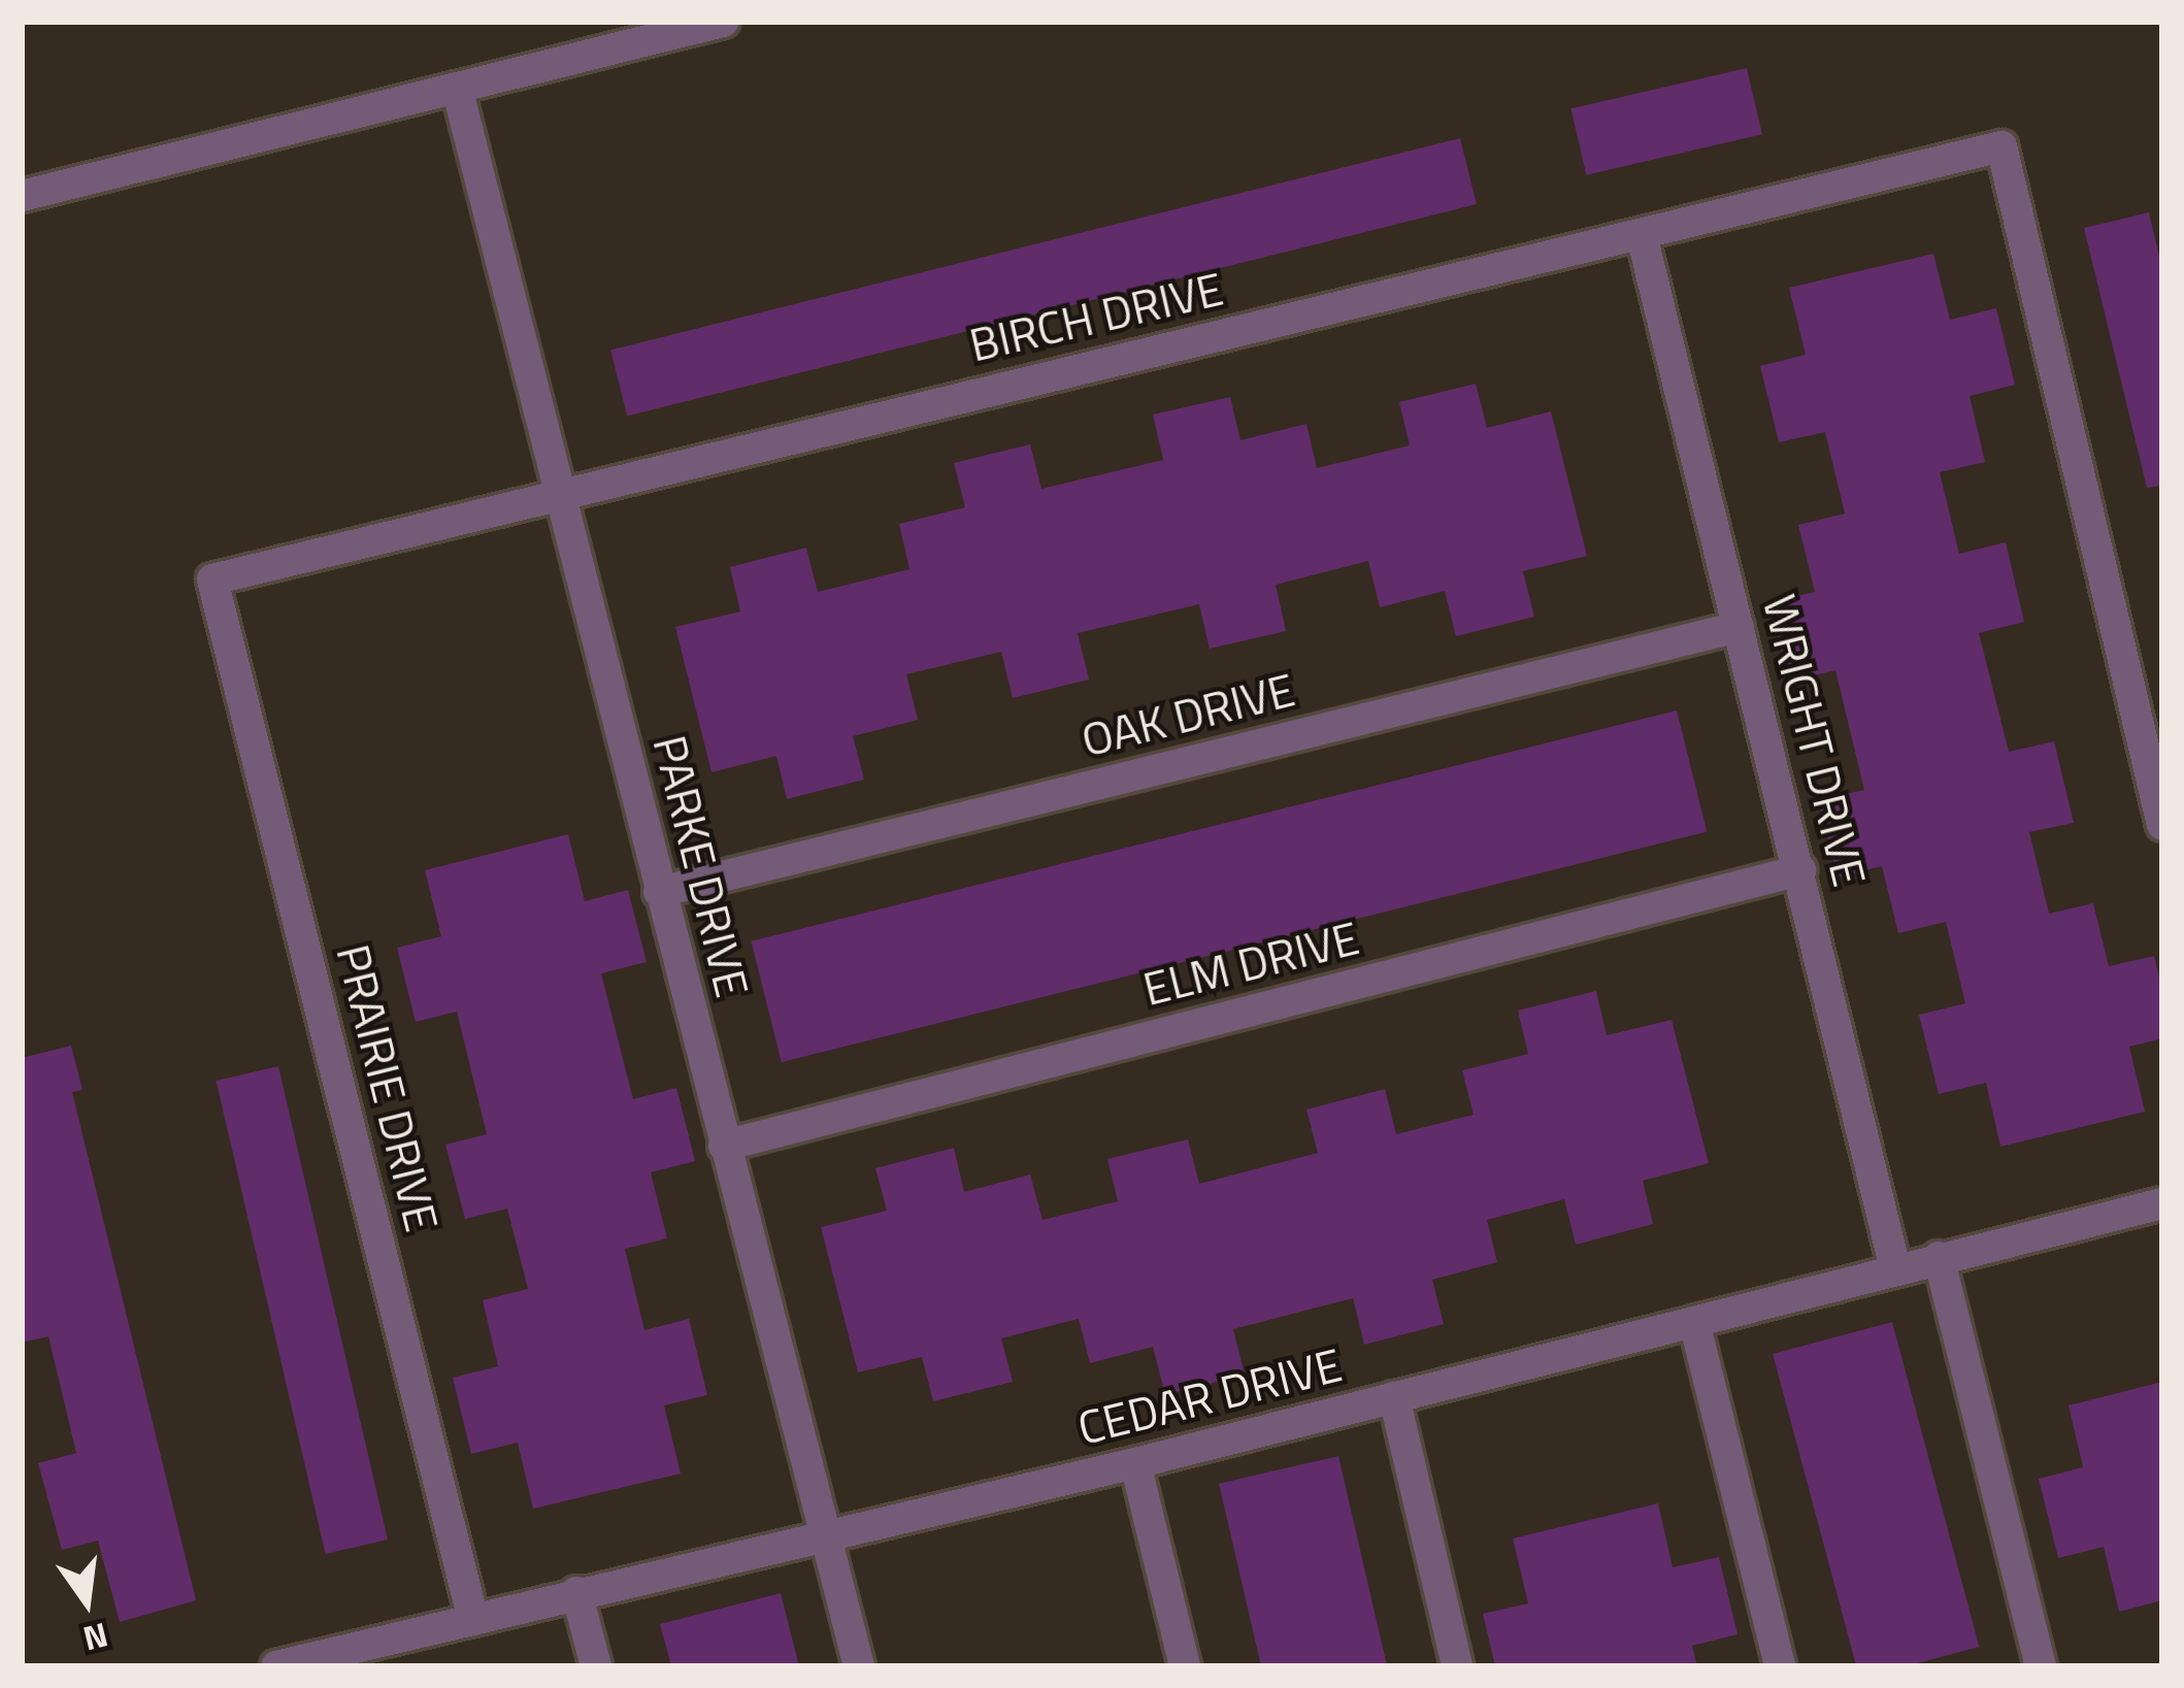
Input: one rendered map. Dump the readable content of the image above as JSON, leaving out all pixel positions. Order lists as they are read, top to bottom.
{
  "streets": {
    "street": [
      "BIRCH DRIVE",
      "OAK DRIVE",
      "WRIGHT DRIVE",
      "PARKE DRIVE",
      "ELM DRIVE",
      "PRAIRIE DRIVE",
      "CEDAR DRIVE"
    ]
  },
  "crossings": [
    ["BIRCH DRIVE", "WRIGHT DRIVE"],
    ["BIRCH DRIVE", "PARKE DRIVE"],
    ["BIRCH DRIVE", "PRAIRIE DRIVE"],
    ["OAK DRIVE", "WRIGHT DRIVE"],
    ["OAK DRIVE", "PARKE DRIVE"],
    ["WRIGHT DRIVE", "ELM DRIVE"],
    ["WRIGHT DRIVE", "CEDAR DRIVE"],
    ["PARKE DRIVE", "ELM DRIVE"],
    ["PARKE DRIVE", "CEDAR DRIVE"],
    ["PRAIRIE DRIVE", "CEDAR DRIVE"]
  ],
  "north": "bottom"
}
